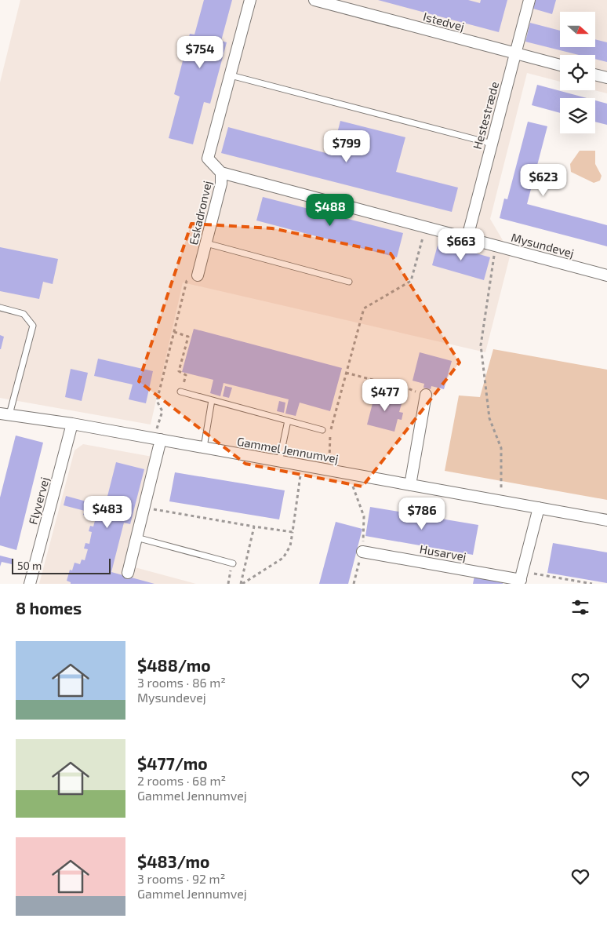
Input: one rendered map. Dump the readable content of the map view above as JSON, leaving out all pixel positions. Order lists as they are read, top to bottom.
{
  "streets": {
    "street": [
      "Istedvej",
      "Hestestræde",
      "Eskadronvej",
      "Mysundevej",
      "Gammel Jennumvej",
      "Flyvervej",
      "Husarvej"
    ]
  },
  "crossings": [
    ["Istedvej", "Hestestræde"],
    ["Hestestræde", "Mysundevej"],
    ["Eskadronvej", "Mysundevej"],
    ["Gammel Jennumvej", "Flyvervej"],
    ["Gammel Jennumvej", "Husarvej"]
  ],
  "scale_bar": "50 m",
  "north": "right",
  "page": {
    "price": [
      "$754",
      "$799",
      "$623",
      "$488",
      "$663",
      "$477",
      "$483",
      "$786"
    ],
    "scale": "50 m",
    "heading": "8 homes",
    "list": [
      {
        "name": "$488/mo",
        "note": "3 rooms · 86 m² · Mysundevej"
      },
      {
        "name": "$477/mo",
        "note": "2 rooms · 68 m² · Gammel Jennumvej"
      },
      {
        "name": "$483/mo",
        "note": "3 rooms · 92 m² · Gammel Jennumvej"
      }
    ]
  }
}
